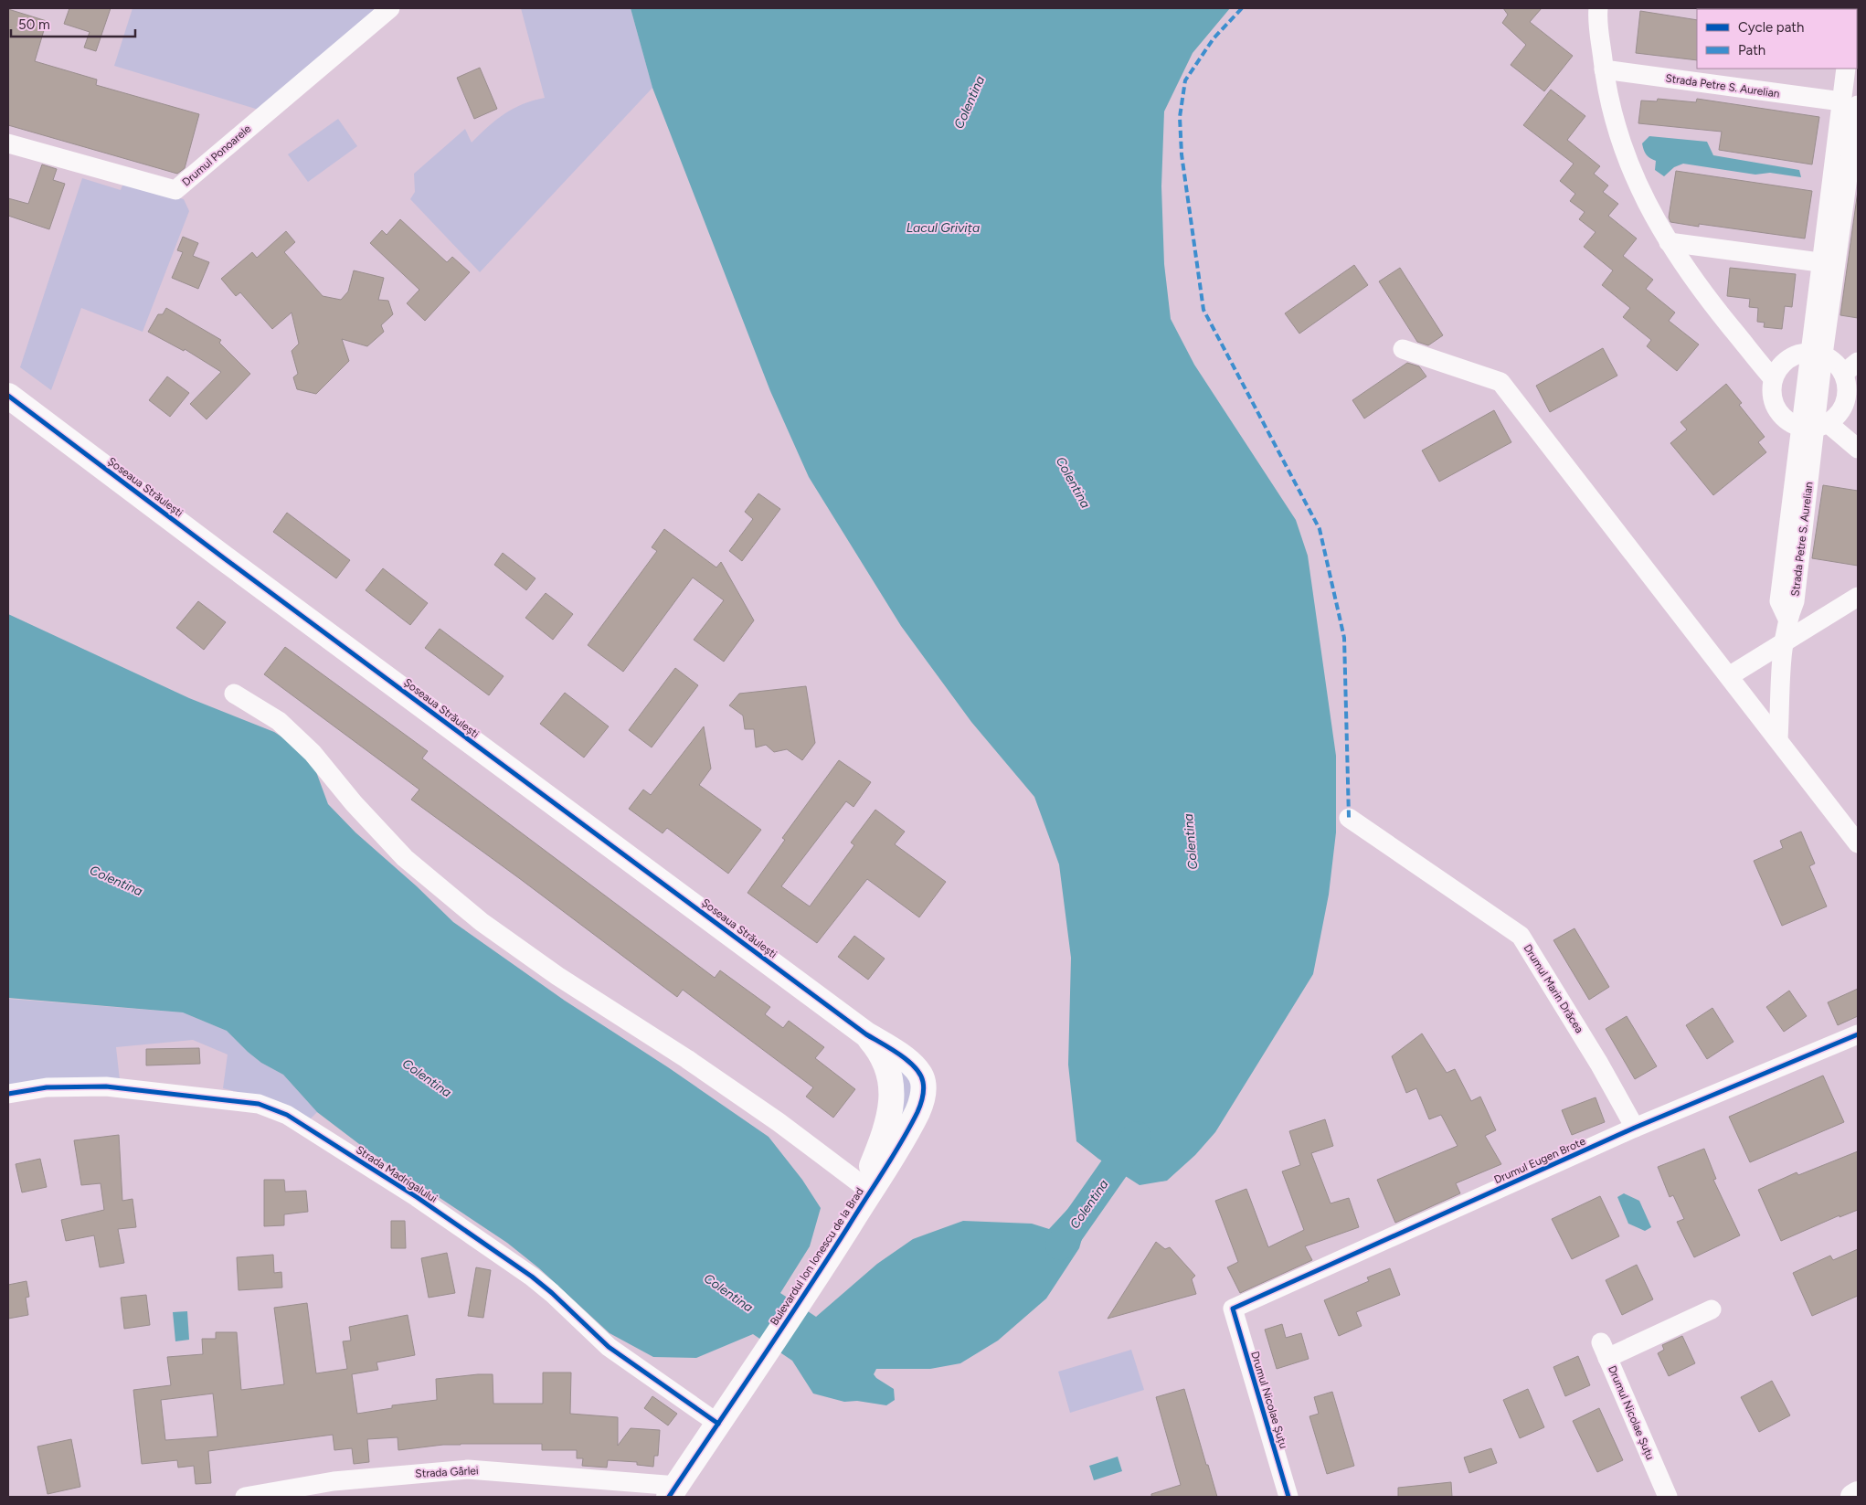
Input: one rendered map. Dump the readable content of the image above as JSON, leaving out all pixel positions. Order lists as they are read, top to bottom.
{
  "streets": {
    "street": [
      "Strada Petre S. Aurelian",
      "Drumul Ponoarele",
      "Șoseaua Străulești",
      "Drumul Marin Drăcea",
      "Drumul Eugen Brote",
      "Strada Madrigalului",
      "Bulevardul Ion Ionescu de la Brad",
      "Drumul Nicolae Șuțu",
      "Strada Gârlei"
    ]
  },
  "crossings": [
    ["Șoseaua Străulești", "Bulevardul Ion Ionescu de la Brad"],
    ["Drumul Marin Drăcea", "Drumul Eugen Brote"],
    ["Drumul Eugen Brote", "Drumul Nicolae Șuțu"],
    ["Strada Madrigalului", "Bulevardul Ion Ionescu de la Brad"],
    ["Bulevardul Ion Ionescu de la Brad", "Strada Gârlei"]
  ],
  "water": ["Colentina", "Lacul Grivița"],
  "legend": ["Cycle path", "Path"],
  "scale_bar": "50 m"
}
